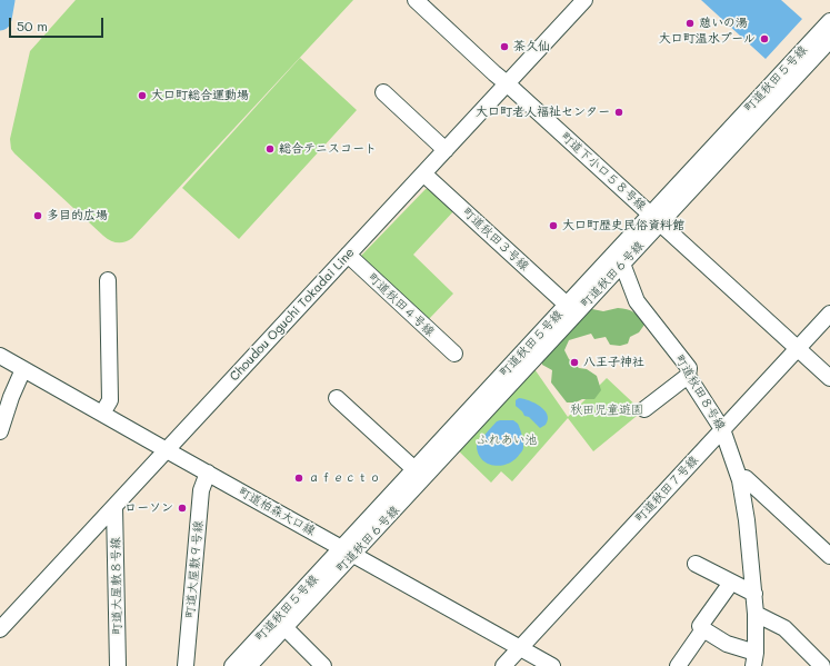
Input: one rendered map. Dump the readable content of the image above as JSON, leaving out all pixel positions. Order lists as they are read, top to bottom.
{
  "streets": {
    "street": [
      "町道秋田５号線",
      "町道下小口５８号線",
      "町道秋田３号線",
      "町道秋田６号線",
      "町道秋田４号線",
      "Choudou Oguchi Tokadai Line",
      "町道秋田８号線",
      "町道秋田７号線",
      "町道柏森大口線",
      "町道大屋敷９号線",
      "町道大屋敷８号線"
    ]
  },
  "crossings": [
    ["町道秋田５号線", "町道下小口５８号線"],
    ["町道秋田５号線", "町道秋田３号線"],
    ["町道秋田５号線", "町道秋田６号線"],
    ["町道秋田５号線", "町道柏森大口線"],
    ["町道下小口５８号線", "町道秋田６号線"],
    ["町道下小口５８号線", "Choudou Oguchi Tokadai Line"],
    ["町道下小口５８号線", "町道秋田７号線"],
    ["町道秋田３号線", "Choudou Oguchi Tokadai Line"],
    ["町道秋田６号線", "町道秋田８号線"],
    ["町道秋田６号線", "町道柏森大口線"],
    ["町道秋田４号線", "Choudou Oguchi Tokadai Line"],
    ["Choudou Oguchi Tokadai Line", "町道柏森大口線"],
    ["Choudou Oguchi Tokadai Line", "町道大屋敷８号線"],
    ["町道秋田８号線", "町道秋田７号線"],
    ["町道秋田７号線", "町道柏森大口線"],
    ["町道柏森大口線", "町道大屋敷９号線"]
  ],
  "parks": ["秋田児童遊園", "ふれあい池"],
  "places": [
    "憩いの湯",
    "大口町温水プール",
    "茶久仙",
    "大口町総合運動場",
    "大口町老人福祉センター",
    "総合テニスコート",
    "多目的広場",
    "大口町歴史民俗資料館",
    "八王子神社",
    "ａｆｅｃｔｏ",
    "ローソン"
  ],
  "scale_bar": "50 m"
}
